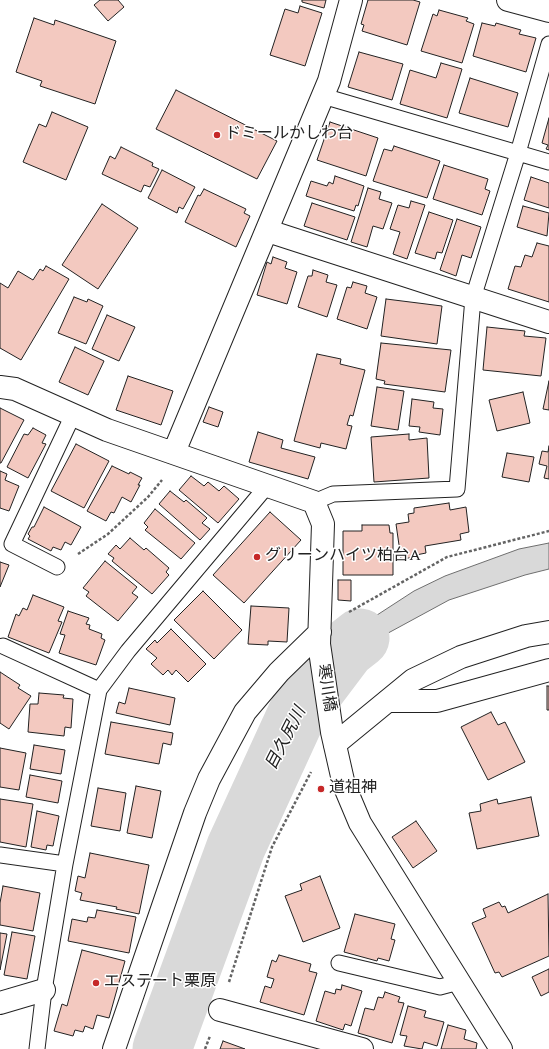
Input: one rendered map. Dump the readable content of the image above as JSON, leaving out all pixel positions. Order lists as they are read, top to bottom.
{
  "streets": {
    "street": ["寒川橋"]
  },
  "water": ["目久尻川"],
  "places": [
    "ドミールかしわ台",
    "グリーンハイツ柏台A",
    "道祖神",
    "エステート栗原"
  ]
}
